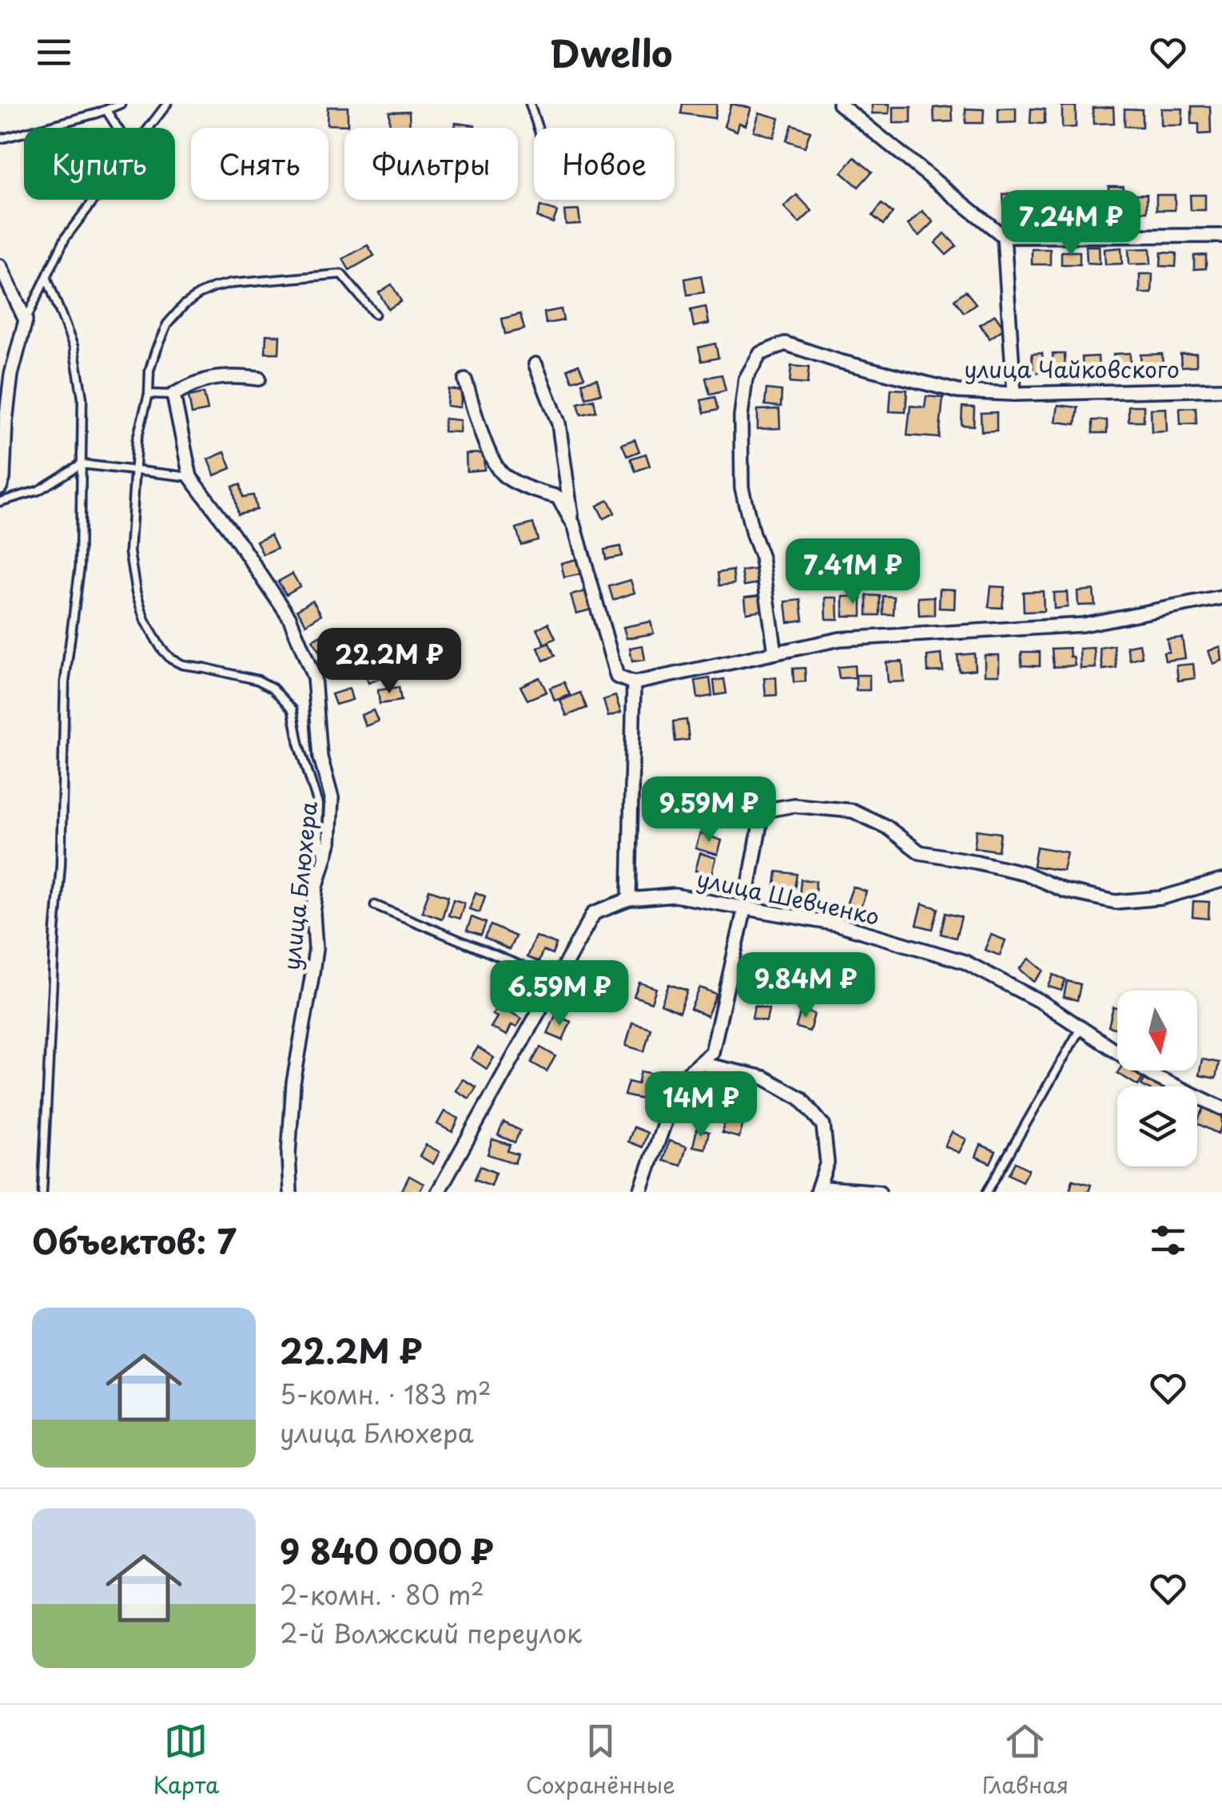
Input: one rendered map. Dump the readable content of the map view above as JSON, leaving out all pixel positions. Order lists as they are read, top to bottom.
{
  "streets": {
    "street": ["улица Чайковского", "улица Блюхера", "улица Шевченко"]
  },
  "north": "bottom",
  "page": {
    "header": "Dwello",
    "chip": [
      "Купить",
      "Снять",
      "Фильтры",
      "Новое"
    ],
    "price": [
      "7.24M ₽",
      "7.41M ₽",
      "22.2M ₽",
      "9.59M ₽",
      "9.84M ₽",
      "6.59M ₽",
      "14M ₽"
    ],
    "heading": "Объектов: 7",
    "list": [
      {
        "name": "22.2M ₽",
        "note": "5-комн. · 183 m² · улица Блюхера"
      },
      {
        "name": "9 840 000 ₽",
        "note": "2-комн. · 80 m² · 2-й Волжский переулок"
      }
    ],
    "tabs": ["Карта", "Сохранённые", "Главная"]
  }
}
